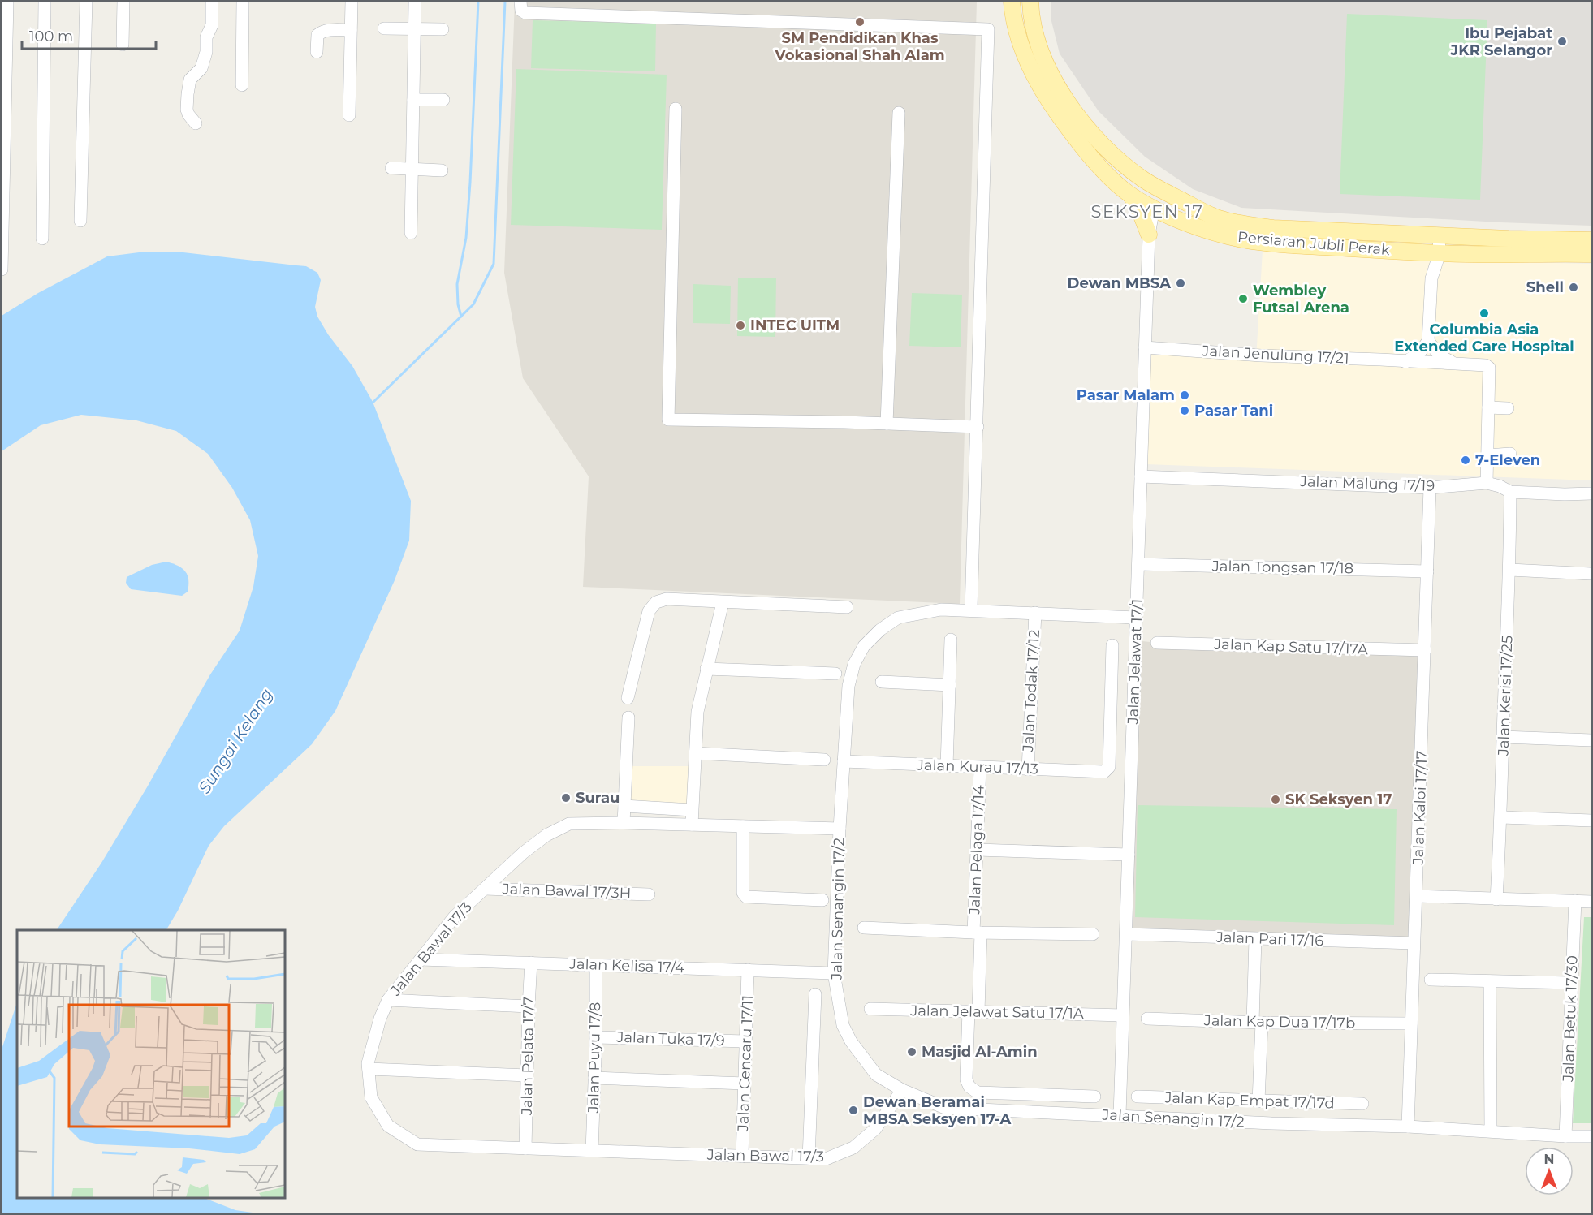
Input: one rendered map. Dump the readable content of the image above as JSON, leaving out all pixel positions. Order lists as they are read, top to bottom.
{
  "streets": {
    "main road": ["Persiaran Jubli Perak"],
    "street": [
      "Jalan Jenulung 17/21",
      "Jalan Malung 17/19",
      "Jalan Tongsan 17/18",
      "Jalan Kap Satu 17/17A",
      "Jalan Jelawat 17/1",
      "Jalan Todak 17/12",
      "Jalan Kerisi 17/25",
      "Jalan Kurau 17/13",
      "Jalan Kaloi 17/17",
      "Jalan Pelaga 17/14",
      "Jalan Bawal 17/3H",
      "Jalan Senangin 17/2",
      "Jalan Pari 17/16",
      "Jalan Bawal 17/3",
      "Jalan Kelisa 17/4",
      "Jalan Jelawat Satu 17/1A",
      "Jalan Betuk 17/30",
      "Jalan Kap Dua 17/17b",
      "Jalan Tuka 17/9",
      "Jalan Pelata 17/7",
      "Jalan Puyu 17/8",
      "Jalan Cencaru 17/11",
      "Jalan Kap Empat 17/17d"
    ]
  },
  "crossings": [
    ["Persiaran Jubli Perak", "Jalan Jelawat 17/1"],
    ["Jalan Jenulung 17/21", "Jalan Jelawat 17/1"],
    ["Jalan Malung 17/19", "Jalan Jelawat 17/1"],
    ["Jalan Malung 17/19", "Jalan Kerisi 17/25"],
    ["Jalan Malung 17/19", "Jalan Kaloi 17/17"],
    ["Jalan Tongsan 17/18", "Jalan Jelawat 17/1"],
    ["Jalan Tongsan 17/18", "Jalan Kaloi 17/17"],
    ["Jalan Kap Satu 17/17A", "Jalan Kaloi 17/17"],
    ["Jalan Jelawat 17/1", "Jalan Senangin 17/2"],
    ["Jalan Jelawat 17/1", "Jalan Pari 17/16"],
    ["Jalan Jelawat 17/1", "Jalan Jelawat Satu 17/1A"],
    ["Jalan Todak 17/12", "Jalan Kurau 17/13"],
    ["Jalan Todak 17/12", "Jalan Senangin 17/2"],
    ["Jalan Kurau 17/13", "Jalan Pelaga 17/14"],
    ["Jalan Kurau 17/13", "Jalan Senangin 17/2"],
    ["Jalan Kaloi 17/17", "Jalan Senangin 17/2"],
    ["Jalan Kaloi 17/17", "Jalan Pari 17/16"],
    ["Jalan Kaloi 17/17", "Jalan Kap Dua 17/17b"],
    ["Jalan Pelaga 17/14", "Jalan Jelawat Satu 17/1A"],
    ["Jalan Bawal 17/3H", "Jalan Bawal 17/3"],
    ["Jalan Senangin 17/2", "Jalan Bawal 17/3"],
    ["Jalan Senangin 17/2", "Jalan Kelisa 17/4"],
    ["Jalan Senangin 17/2", "Jalan Betuk 17/30"],
    ["Jalan Bawal 17/3", "Jalan Kelisa 17/4"],
    ["Jalan Bawal 17/3", "Jalan Pelata 17/7"],
    ["Jalan Bawal 17/3", "Jalan Puyu 17/8"],
    ["Jalan Bawal 17/3", "Jalan Cencaru 17/11"],
    ["Jalan Kelisa 17/4", "Jalan Pelata 17/7"],
    ["Jalan Kelisa 17/4", "Jalan Puyu 17/8"],
    ["Jalan Kelisa 17/4", "Jalan Cencaru 17/11"],
    ["Jalan Tuka 17/9", "Jalan Puyu 17/8"],
    ["Jalan Tuka 17/9", "Jalan Cencaru 17/11"]
  ],
  "districts": ["SEKSYEN 17"],
  "water": ["Sungai Kelang"],
  "places": [
    "SM Pendidikan Khas Vokasional Shah Alam",
    "Ibu Pejabat JKR Selangor",
    "Dewan MBSA",
    "Shell",
    "Wembley Futsal Arena",
    "Columbia Asia Extended Care Hospital",
    "INTEC UITM",
    "Pasar Malam",
    "Pasar Tani",
    "7-Eleven",
    "Surau",
    "SK Seksyen 17",
    "Masjid Al-Amin",
    "Dewan Beramai MBSA Seksyen 17-A"
  ],
  "scale_bar": "100 m",
  "north": "top"
}
